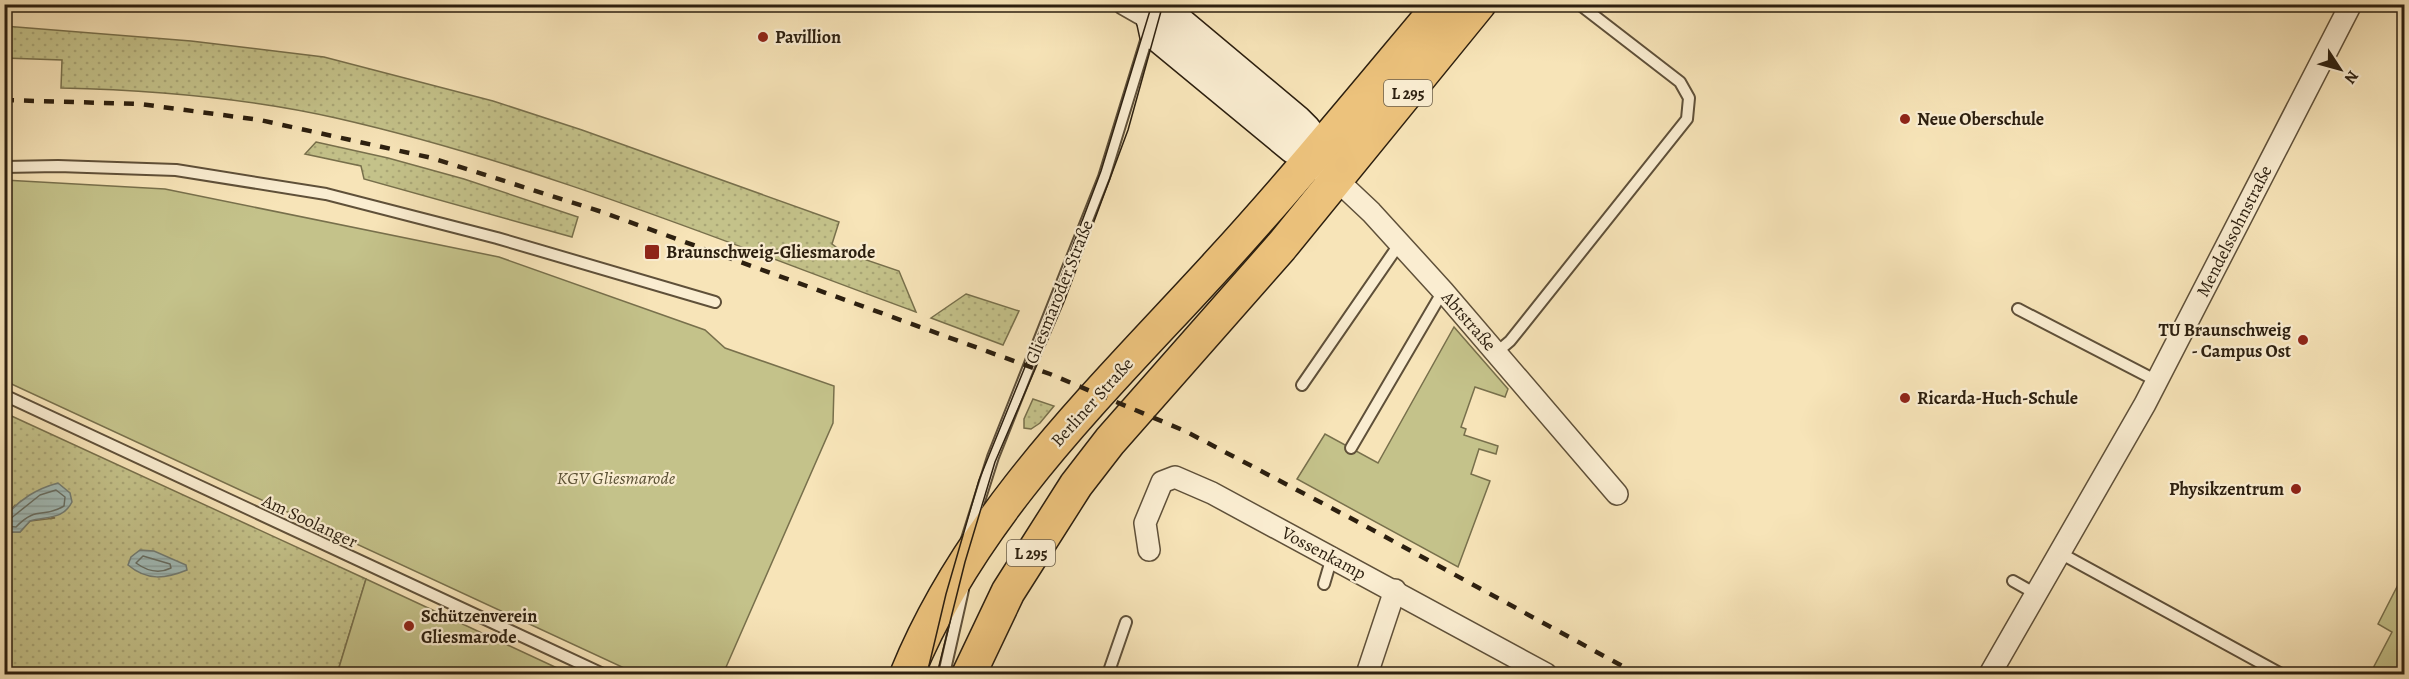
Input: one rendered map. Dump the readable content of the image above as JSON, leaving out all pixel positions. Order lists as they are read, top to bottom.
{
  "streets": {
    "main road": ["L 295", "Berliner Straße"],
    "street": ["Mendelssohnstraße", "Abtstraße", "Vossenkamp"],
    "lane": ["Gliesmaroder Straße", "Am Soolanger"]
  },
  "crossings": [
    ["L 295", "Abtstraße"],
    ["L 295", "Berliner Straße"],
    ["Gliesmaroder Straße", "Abtstraße"],
    ["Gliesmaroder Straße", "Berliner Straße"],
    ["Abtstraße", "Berliner Straße"]
  ],
  "parks": ["KGV Gliesmarode"],
  "places": {
    "other": [
      "Pavillion",
      "Neue Oberschule",
      "TU Braunschweig - Campus Ost",
      "Ricarda-Huch-Schule",
      "Physikzentrum",
      "Schützenverein Gliesmarode"
    ],
    "transit": ["Braunschweig-Gliesmarode"]
  },
  "north": "bottom right"
}
